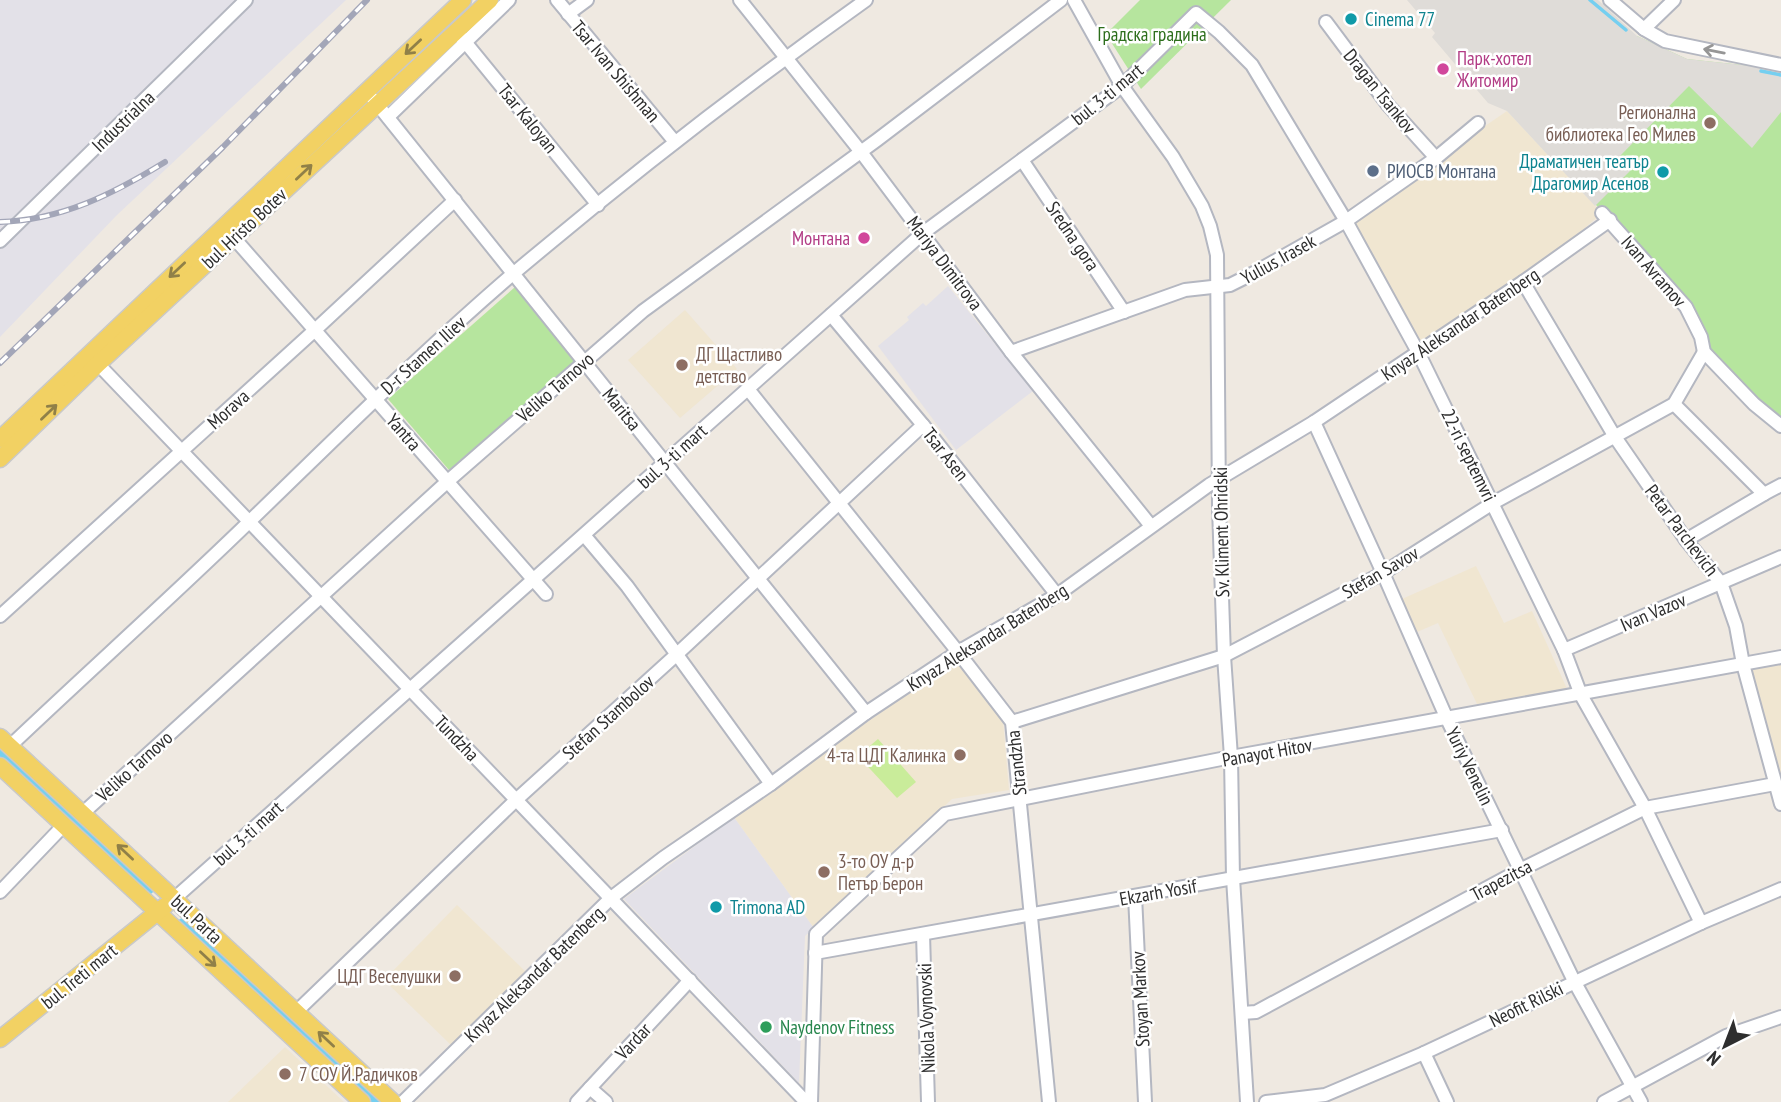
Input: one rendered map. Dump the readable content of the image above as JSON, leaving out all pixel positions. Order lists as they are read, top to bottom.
{
  "streets": {
    "main road": [
      "bul. 3-ti mart",
      "bul. Hristo Botev",
      "bul. Parta",
      "bul. Treti mart"
    ],
    "street": [
      "Tsar Ivan Shishman",
      "Dragan Tsankov",
      "Tsar Kaloyan",
      "Industrialna",
      "Sredna gora",
      "Yulius Irasek",
      "Mariya Dimitrova",
      "Ivan Avramov",
      "Knyaz Aleksandar Batenberg",
      "D-r Stamen Iliev",
      "Veliko Tarnovo",
      "Morava",
      "Maritsa",
      "Yantra",
      "Tsar Asen",
      "22-ri septemvri",
      "Petar Parchevich",
      "Sv. Kliment Ohridski",
      "Stefan Savov",
      "Ivan Vazov",
      "Stefan Stambolov",
      "Tundzha",
      "Panayot Hitov",
      "Strandzha",
      "Yuriy Venelin",
      "Trapezitsa",
      "Ekzarh Yosif",
      "Stoyan Markov",
      "Neofit Rilski",
      "Nikola Voynovski",
      "Vardar"
    ]
  },
  "crossings": [
    ["Tsar Ivan Shishman", "D-r Stamen Iliev"],
    ["Dragan Tsankov", "Yulius Irasek"],
    ["bul. 3-ti mart", "Sredna gora"],
    ["bul. 3-ti mart", "Mariya Dimitrova"],
    ["bul. 3-ti mart", "Maritsa"],
    ["bul. 3-ti mart", "Yantra"],
    ["bul. 3-ti mart", "Tsar Asen"],
    ["bul. 3-ti mart", "22-ri septemvri"],
    ["bul. 3-ti mart", "Sv. Kliment Ohridski"],
    ["bul. 3-ti mart", "Tundzha"],
    ["bul. 3-ti mart", "Strandzha"],
    ["bul. 3-ti mart", "bul. Parta"],
    ["bul. 3-ti mart", "bul. Treti mart"],
    ["Tsar Kaloyan", "bul. Hristo Botev"],
    ["Tsar Kaloyan", "D-r Stamen Iliev"],
    ["bul. Hristo Botev", "Maritsa"],
    ["bul. Hristo Botev", "Yantra"],
    ["bul. Hristo Botev", "Tundzha"],
    ["Sredna gora", "Yulius Irasek"],
    ["Yulius Irasek", "Mariya Dimitrova"],
    ["Yulius Irasek", "22-ri septemvri"],
    ["Yulius Irasek", "Sv. Kliment Ohridski"],
    ["Mariya Dimitrova", "Knyaz Aleksandar Batenberg"],
    ["Mariya Dimitrova", "D-r Stamen Iliev"],
    ["Mariya Dimitrova", "Veliko Tarnovo"],
    ["Ivan Avramov", "Knyaz Aleksandar Batenberg"],
    ["Knyaz Aleksandar Batenberg", "Maritsa"],
    ["Knyaz Aleksandar Batenberg", "Tsar Asen"],
    ["Knyaz Aleksandar Batenberg", "22-ri septemvri"],
    ["Knyaz Aleksandar Batenberg", "Petar Parchevich"],
    ["Knyaz Aleksandar Batenberg", "Sv. Kliment Ohridski"],
    ["Knyaz Aleksandar Batenberg", "Tundzha"],
    ["Knyaz Aleksandar Batenberg", "Strandzha"],
    ["Knyaz Aleksandar Batenberg", "Yuriy Venelin"],
    ["D-r Stamen Iliev", "Maritsa"],
    ["D-r Stamen Iliev", "Yantra"],
    ["D-r Stamen Iliev", "Tundzha"],
    ["D-r Stamen Iliev", "bul. Parta"],
    ["Veliko Tarnovo", "Maritsa"],
    ["Veliko Tarnovo", "Yantra"],
    ["Veliko Tarnovo", "Tundzha"],
    ["Veliko Tarnovo", "bul. Parta"],
    ["Morava", "Maritsa"],
    ["Morava", "Yantra"],
    ["Morava", "Tundzha"],
    ["Maritsa", "Stefan Stambolov"],
    ["Tsar Asen", "Stefan Stambolov"],
    ["22-ri septemvri", "Stefan Savov"],
    ["22-ri septemvri", "Ivan Vazov"],
    ["22-ri septemvri", "Panayot Hitov"],
    ["22-ri septemvri", "Trapezitsa"],
    ["22-ri septemvri", "Neofit Rilski"],
    ["Petar Parchevich", "Stefan Savov"],
    ["Petar Parchevich", "Ivan Vazov"],
    ["Petar Parchevich", "Panayot Hitov"],
    ["Petar Parchevich", "Trapezitsa"],
    ["Sv. Kliment Ohridski", "Stefan Savov"],
    ["Sv. Kliment Ohridski", "Panayot Hitov"],
    ["Sv. Kliment Ohridski", "Trapezitsa"],
    ["Sv. Kliment Ohridski", "Ekzarh Yosif"],
    ["Stefan Savov", "Strandzha"],
    ["Stefan Savov", "Yuriy Venelin"],
    ["Stefan Stambolov", "Tundzha"],
    ["Stefan Stambolov", "Strandzha"],
    ["Stefan Stambolov", "bul. Parta"],
    ["Tundzha", "Vardar"],
    ["Panayot Hitov", "Strandzha"],
    ["Panayot Hitov", "Yuriy Venelin"],
    ["Panayot Hitov", "Ekzarh Yosif"],
    ["Strandzha", "Ekzarh Yosif"],
    ["Yuriy Venelin", "Trapezitsa"],
    ["Yuriy Venelin", "Ekzarh Yosif"],
    ["Yuriy Venelin", "Neofit Rilski"],
    ["Ekzarh Yosif", "Stoyan Markov"],
    ["Ekzarh Yosif", "Nikola Voynovski"],
    ["bul. Parta", "bul. Treti mart"]
  ],
  "parks": ["Градска градина"],
  "places": [
    "Cinema 77",
    "Парк-хотел Житомир",
    "Регионална библиотека Гео Милев",
    "РИОСВ Монтана",
    "Драматичен театър Драгомир Асенов",
    "Монтана",
    "ДГ Щастливо детство",
    "4-та ЦДГ Калинка",
    "3-то ОУ д-р Петър Берон",
    "Trimona AD",
    "ЦДГ Веселушки",
    "Naydenov Fitness",
    "7 СОУ Й.Радичков"
  ],
  "north": "bottom left"
}
